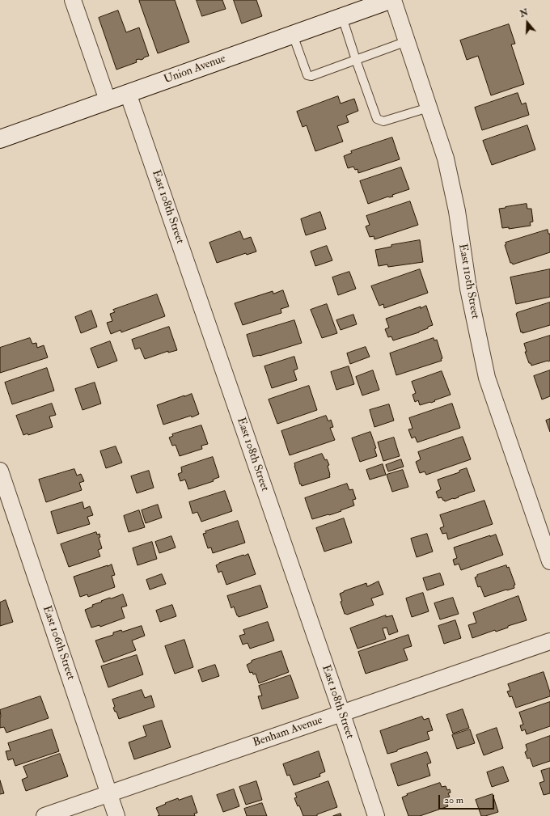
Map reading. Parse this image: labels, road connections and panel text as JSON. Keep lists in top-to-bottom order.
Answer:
{
  "streets": {
    "main road": ["Union Avenue"],
    "street": [
      "East 108th Street",
      "East 110th Street",
      "East 106th Street",
      "Benham Avenue"
    ]
  },
  "crossings": [
    ["Union Avenue", "East 108th Street"],
    ["East 108th Street", "Benham Avenue"],
    ["East 106th Street", "Benham Avenue"]
  ],
  "scale_bar": "20 m",
  "north": "top"
}
